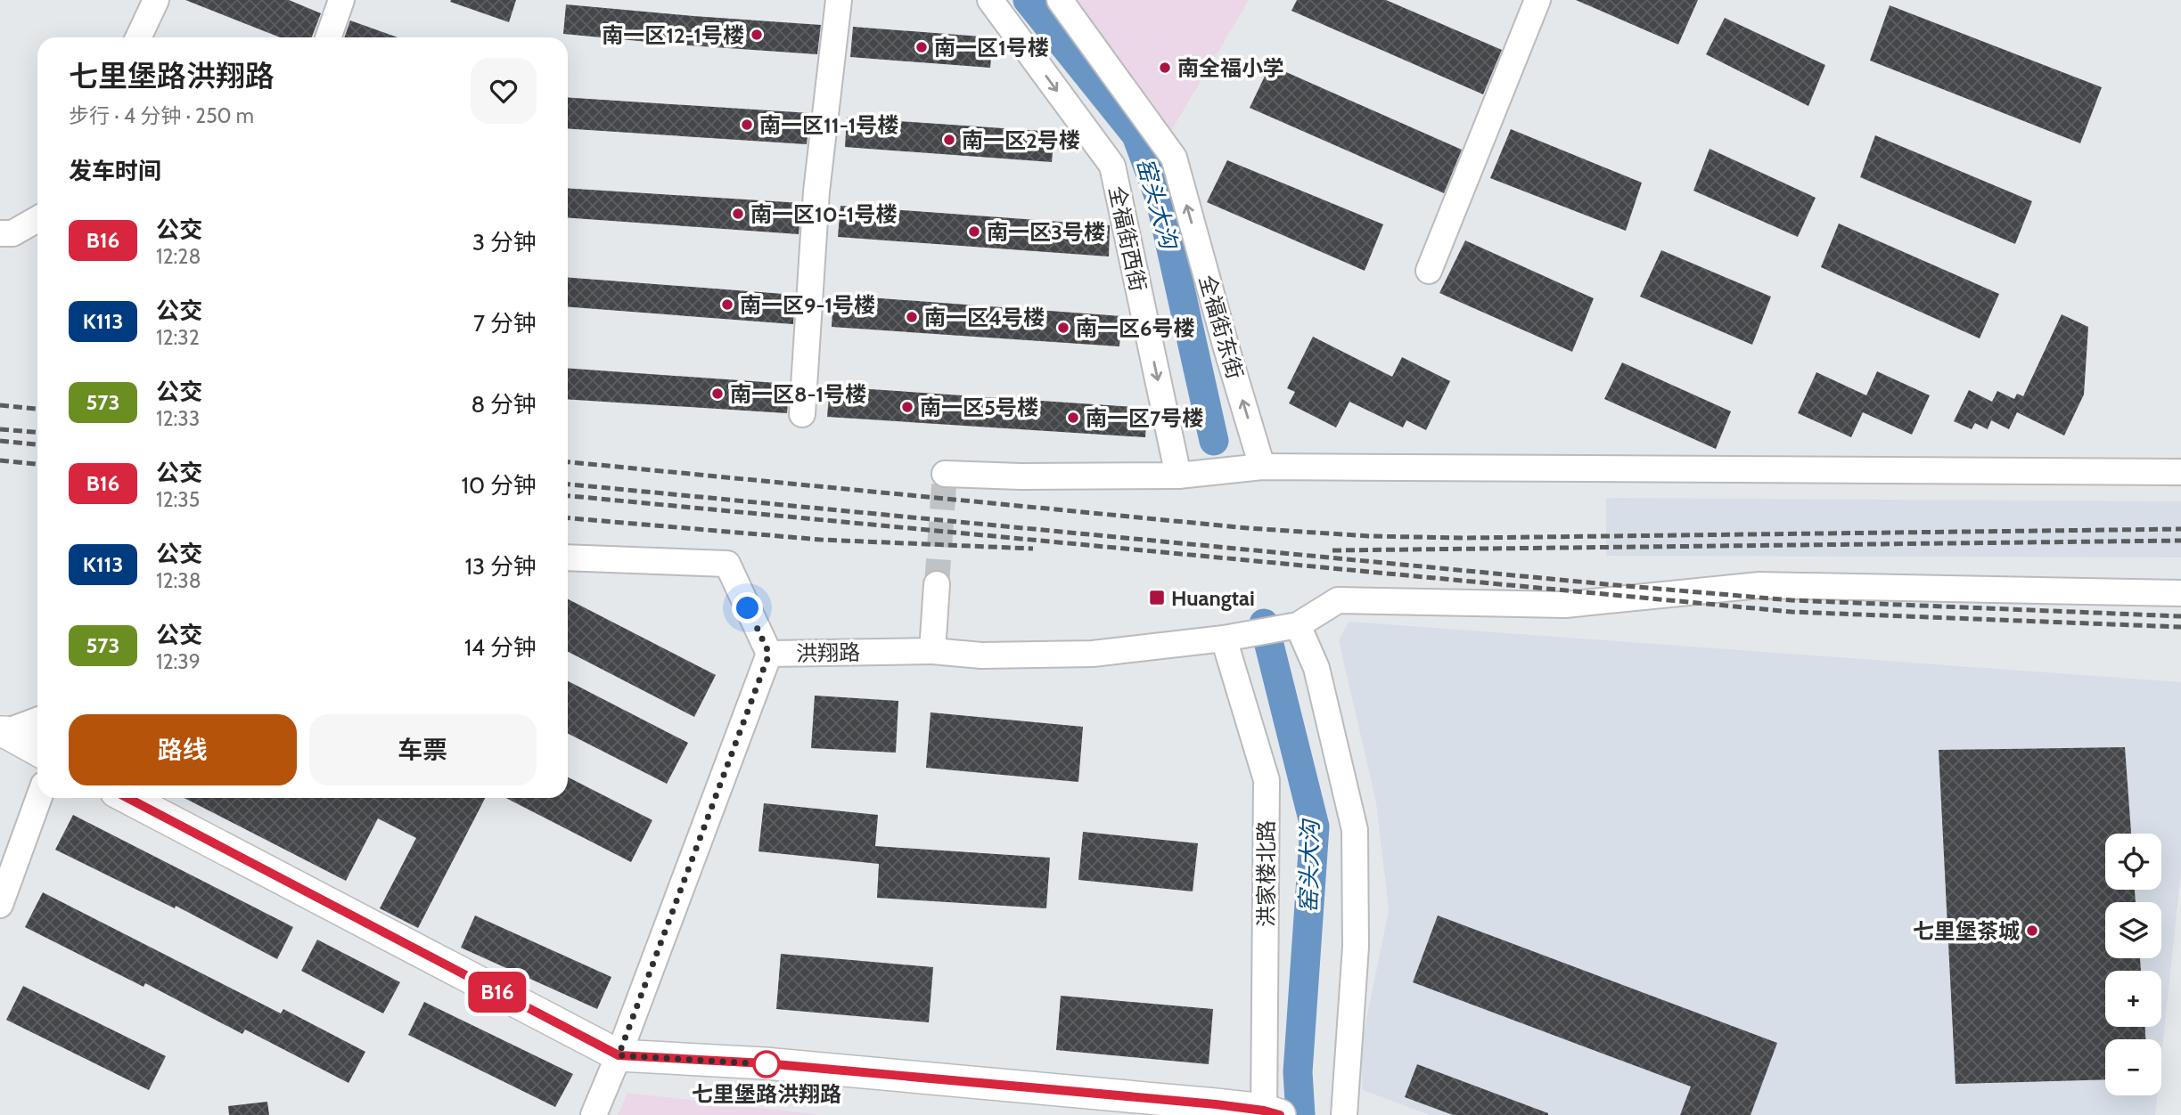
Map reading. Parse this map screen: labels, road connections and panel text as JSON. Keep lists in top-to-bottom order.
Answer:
{
  "streets": {
    "street": [
      "全福街西街",
      "全福街东街",
      "洪翔路",
      "洪家楼北路"
    ]
  },
  "crossings": [
    ["洪翔路", "洪家楼北路"]
  ],
  "one_way": ["全福街西街", "全福街东街"],
  "water": ["窑头大沟"],
  "places": {
    "other": [
      "南一区12-1号楼",
      "南一区1号楼",
      "南全福小学",
      "南一区11-1号楼",
      "南一区2号楼",
      "南一区10-1号楼",
      "南一区3号楼",
      "南一区9-1号楼",
      "南一区4号楼",
      "南一区6号楼",
      "南一区8-1号楼",
      "南一区5号楼",
      "南一区7号楼",
      "七里堡茶城",
      "七里堡路洪翔路"
    ],
    "transit": ["Huangtai"]
  },
  "lines": ["bus line B16"],
  "page": {
    "on_map": "B16",
    "heading": [
      ["七里堡路洪翔路", "步行 · 4 分钟 · 250 m"],
      "发车时间"
    ],
    "list": [
      {
        "mark": "B16",
        "name": "公交",
        "note": "12:28",
        "value": "3 分钟"
      },
      {
        "mark": "K113",
        "name": "公交",
        "note": "12:32",
        "value": "7 分钟"
      },
      {
        "mark": "573",
        "name": "公交",
        "note": "12:33",
        "value": "8 分钟"
      },
      {
        "mark": "B16",
        "name": "公交",
        "note": "12:35",
        "value": "10 分钟"
      },
      {
        "mark": "K113",
        "name": "公交",
        "note": "12:38",
        "value": "13 分钟"
      },
      {
        "mark": "573",
        "name": "公交",
        "note": "12:39",
        "value": "14 分钟"
      }
    ],
    "buttons": ["路线", "车票"],
    "map_buttons": ["+", "−"]
  }
}
